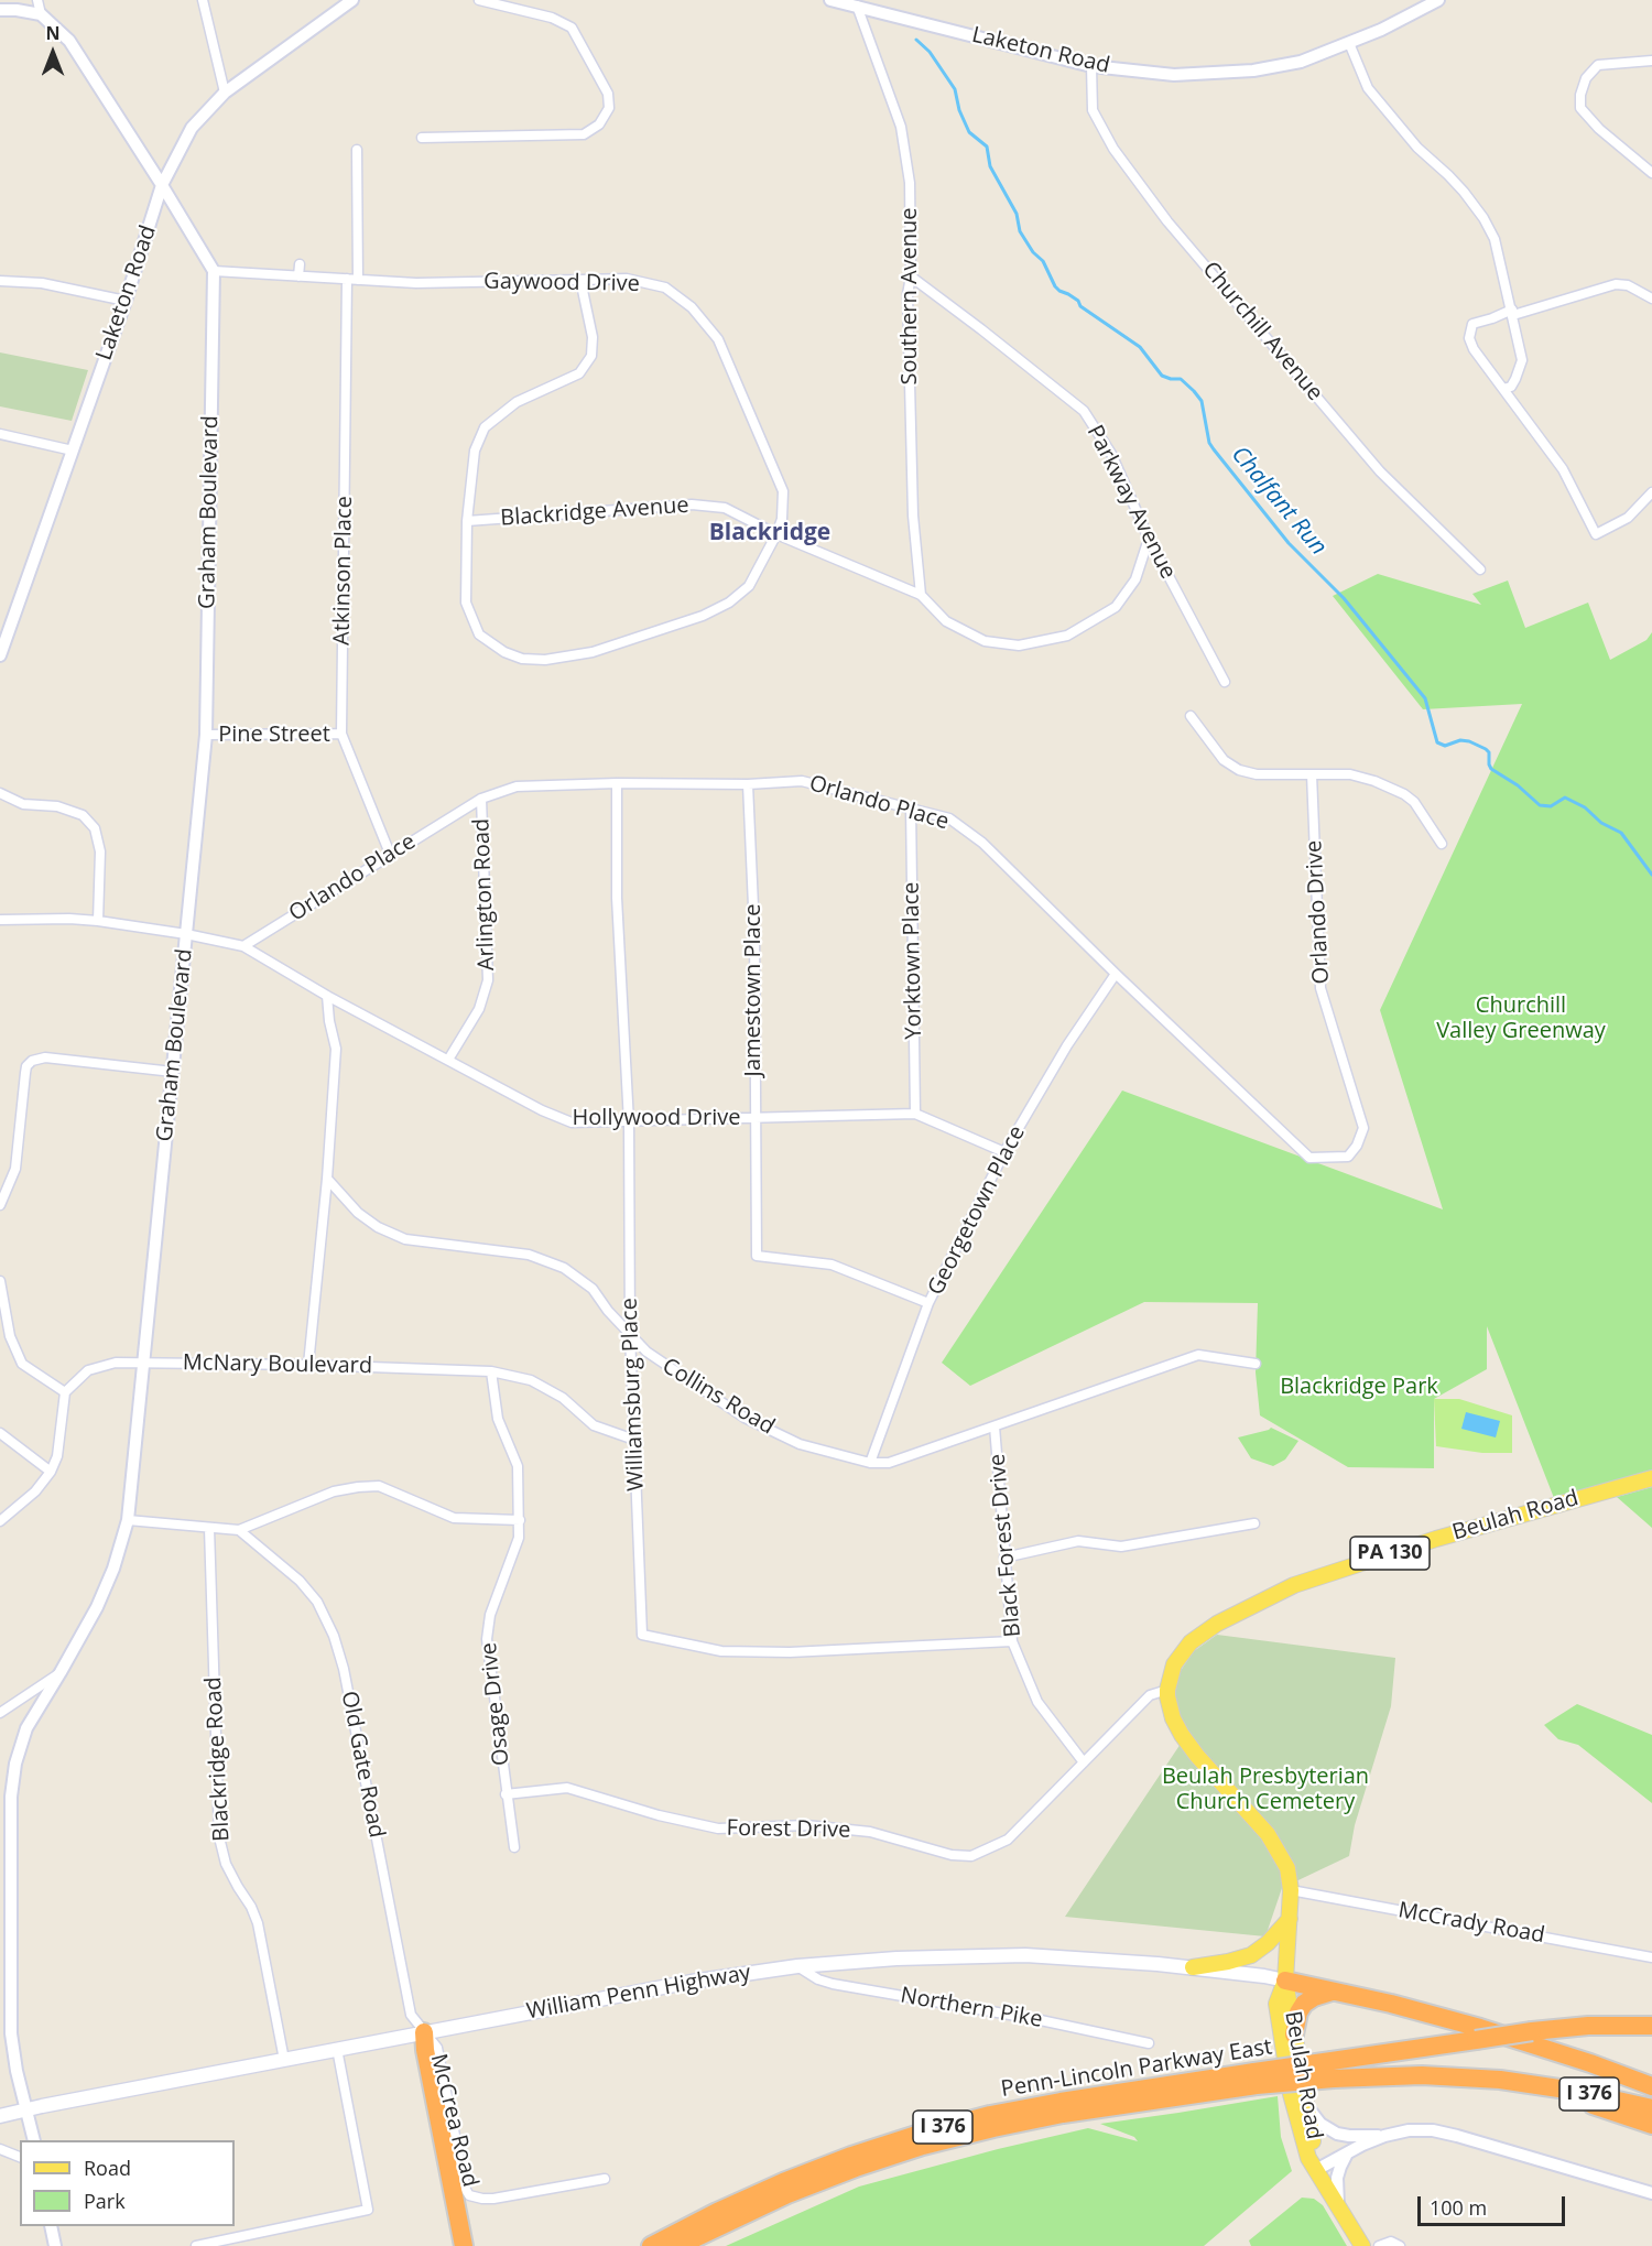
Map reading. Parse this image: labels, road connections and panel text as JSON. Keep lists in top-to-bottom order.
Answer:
{
  "streets": {
    "highway": ["Penn-Lincoln Parkway East", "I 376"],
    "main road": ["Beulah Road", "PA 130", "William Penn Highway"],
    "street": [
      "Laketon Road",
      "Gaywood Drive",
      "Southern Avenue",
      "Churchill Avenue",
      "Parkway Avenue",
      "Graham Boulevard",
      "Blackridge Avenue",
      "Atkinson Place",
      "Pine Street",
      "Orlando Place",
      "Arlington Road",
      "Orlando Drive",
      "Yorktown Place",
      "Jamestown Place",
      "Hollywood Drive",
      "Georgetown Place",
      "McNary Boulevard",
      "Williamsburg Place",
      "Collins Road",
      "Black Forest Drive",
      "Osage Drive",
      "Blackridge Road",
      "Old Gate Road",
      "Forest Drive",
      "McCrady Road",
      "Northern Pike",
      "McCrea Road"
    ]
  },
  "crossings": [
    ["Laketon Road", "Southern Avenue"],
    ["Laketon Road", "Churchill Avenue"],
    ["Gaywood Drive", "Graham Boulevard"],
    ["Gaywood Drive", "Blackridge Avenue"],
    ["Gaywood Drive", "Atkinson Place"],
    ["Southern Avenue", "Parkway Avenue"],
    ["Southern Avenue", "Blackridge Avenue"],
    ["Parkway Avenue", "Blackridge Avenue"],
    ["Graham Boulevard", "Pine Street"],
    ["Graham Boulevard", "Hollywood Drive"],
    ["Graham Boulevard", "McNary Boulevard"],
    ["Graham Boulevard", "William Penn Highway"],
    ["Atkinson Place", "Pine Street"],
    ["Atkinson Place", "Orlando Place"],
    ["Orlando Place", "Arlington Road"],
    ["Orlando Place", "Orlando Drive"],
    ["Orlando Place", "Yorktown Place"],
    ["Orlando Place", "Jamestown Place"],
    ["Orlando Place", "Hollywood Drive"],
    ["Orlando Place", "Georgetown Place"],
    ["Orlando Place", "Williamsburg Place"],
    ["Arlington Road", "Hollywood Drive"],
    ["Yorktown Place", "Hollywood Drive"],
    ["Jamestown Place", "Hollywood Drive"],
    ["Jamestown Place", "Georgetown Place"],
    ["Hollywood Drive", "Georgetown Place"],
    ["Hollywood Drive", "Williamsburg Place"],
    ["Georgetown Place", "Collins Road"],
    ["McNary Boulevard", "Williamsburg Place"],
    ["McNary Boulevard", "Osage Drive"],
    ["Williamsburg Place", "Collins Road"],
    ["Williamsburg Place", "Black Forest Drive"],
    ["Collins Road", "Black Forest Drive"],
    ["Beulah Road", "Forest Drive"],
    ["Beulah Road", "McCrady Road"],
    ["Beulah Road", "William Penn Highway"],
    ["Black Forest Drive", "Forest Drive"],
    ["Osage Drive", "Forest Drive"],
    ["Blackridge Road", "William Penn Highway"],
    ["Old Gate Road", "William Penn Highway"],
    ["Old Gate Road", "McCrea Road"],
    ["William Penn Highway", "Northern Pike"],
    ["William Penn Highway", "McCrea Road"]
  ],
  "districts": ["Blackridge"],
  "water": ["Chalfant Run"],
  "parks": ["Churchill Valley Greenway", "Blackridge Park", "Beulah Presbyterian Church Cemetery"],
  "legend": ["Road", "Park"],
  "scale_bar": "100 m",
  "north": "top"
}
